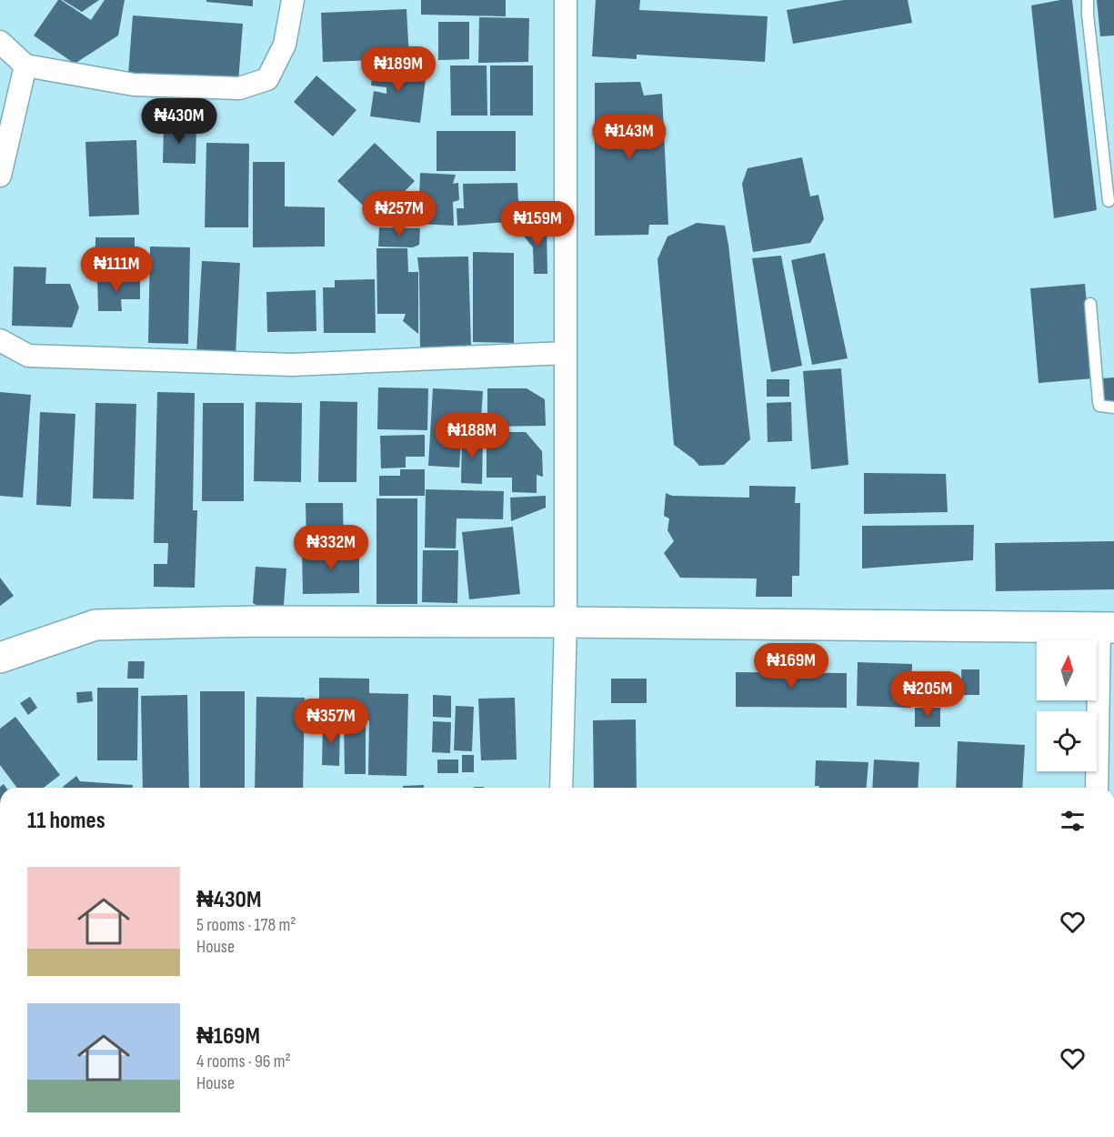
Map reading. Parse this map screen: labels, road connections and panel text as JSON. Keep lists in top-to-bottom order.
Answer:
{
  "north": "top",
  "page": {
    "price": [
      "₦189M",
      "₦430M",
      "₦143M",
      "₦257M",
      "₦159M",
      "₦111M",
      "₦188M",
      "₦332M",
      "₦169M",
      "₦205M",
      "₦357M"
    ],
    "heading": "11 homes",
    "list": [
      {
        "name": "₦430M",
        "note": "5 rooms · 178 m² · House"
      },
      {
        "name": "₦169M",
        "note": "4 rooms · 96 m² · House"
      }
    ]
  }
}
